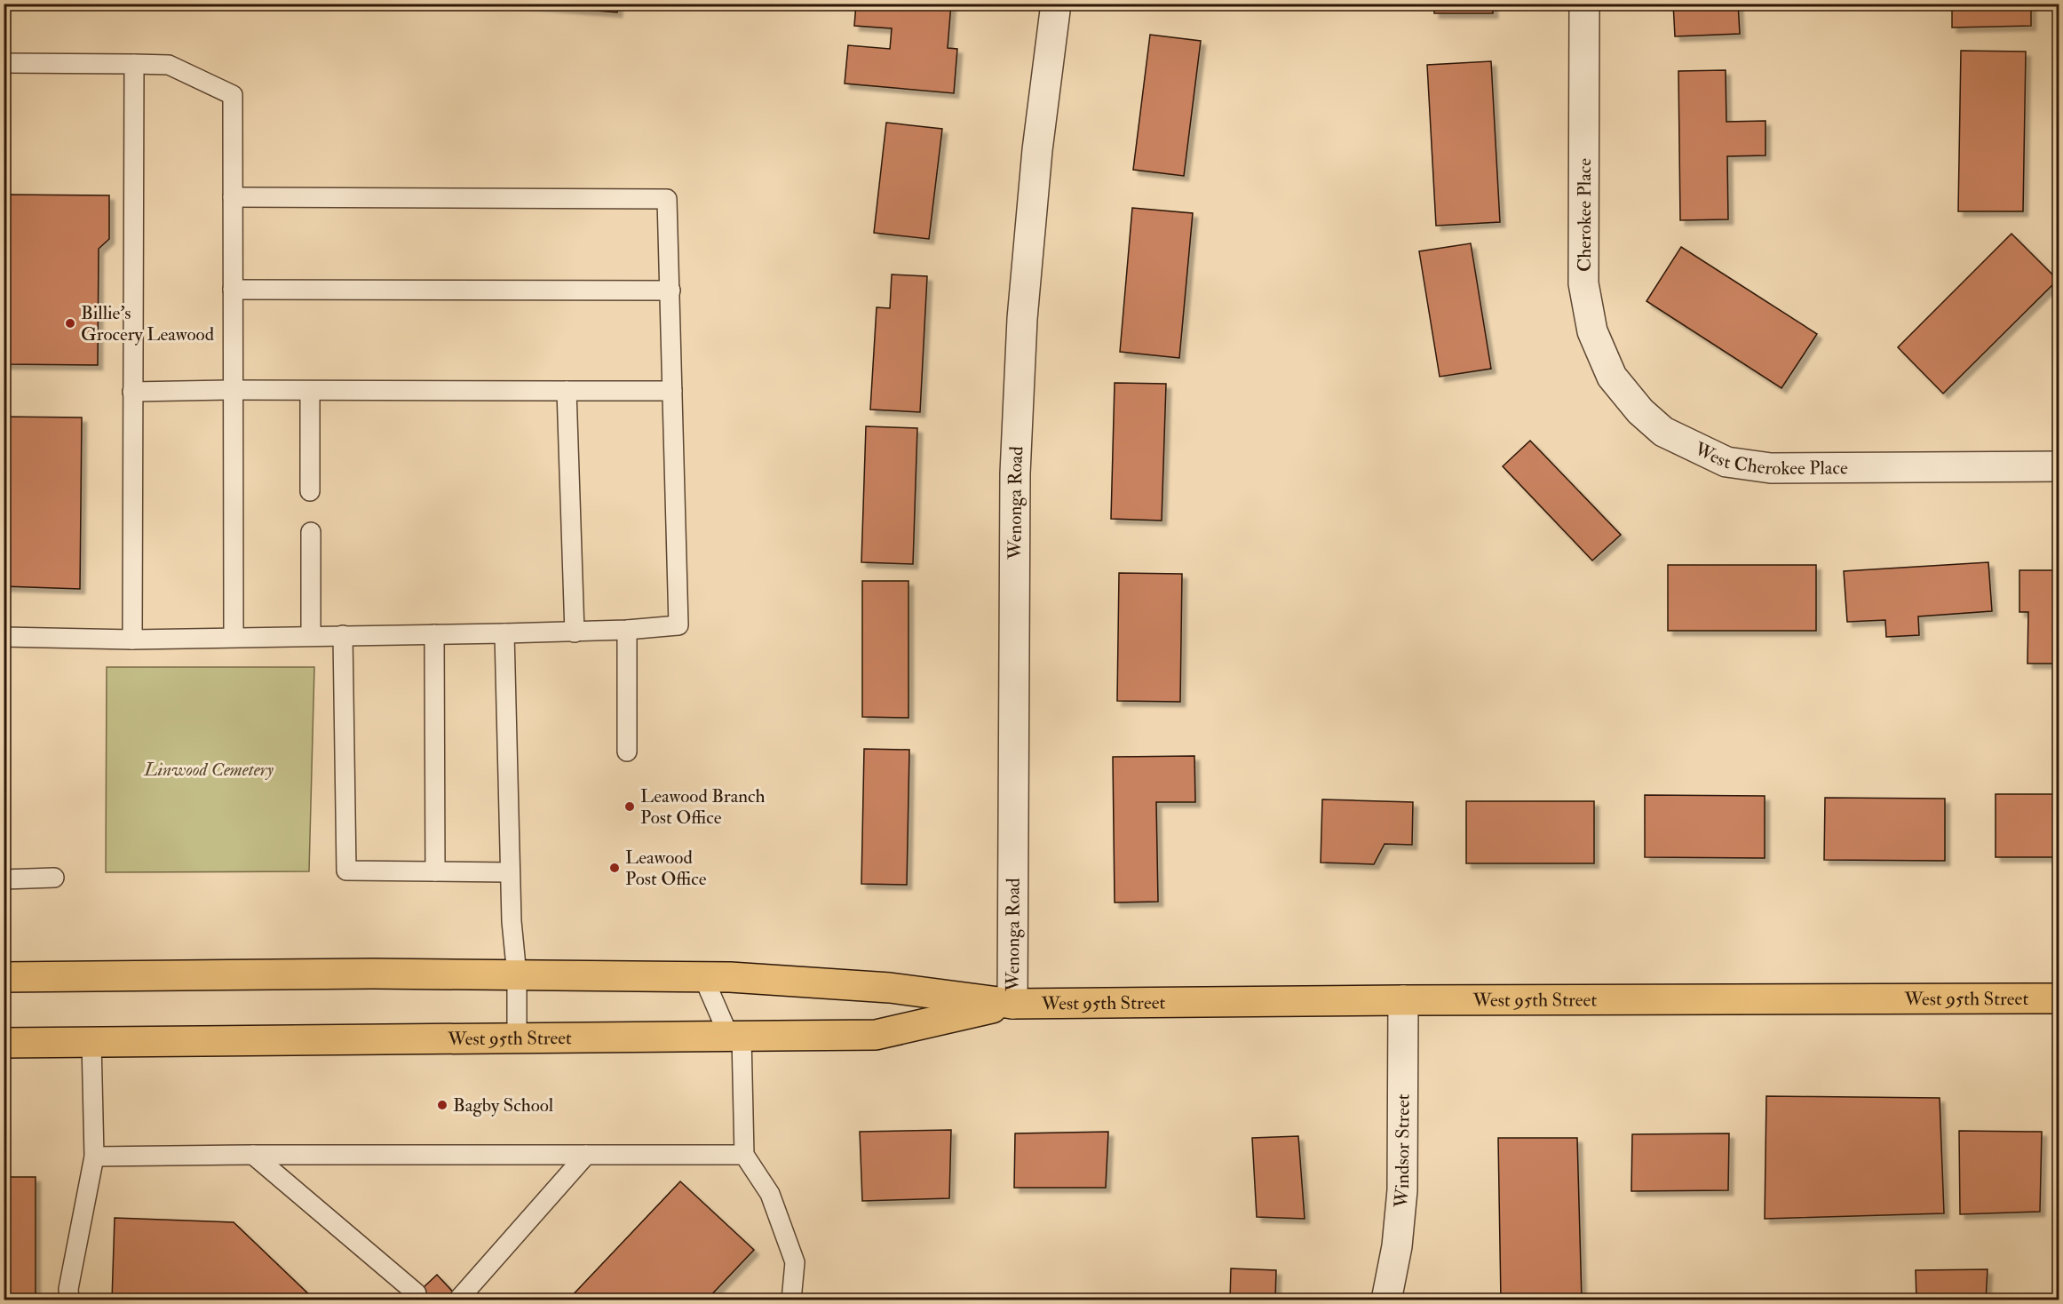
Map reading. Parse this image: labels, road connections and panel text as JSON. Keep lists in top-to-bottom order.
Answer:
{
  "streets": {
    "main road": ["West 95th Street"],
    "street": [
      "Cherokee Place",
      "West Cherokee Place",
      "Wenonga Road",
      "Windsor Street"
    ]
  },
  "crossings": [
    ["Cherokee Place", "West Cherokee Place"],
    ["Wenonga Road", "West 95th Street"],
    ["West 95th Street", "Windsor Street"]
  ],
  "parks": ["Linwood Cemetery"],
  "places": [
    "Billie's Grocery Leawood",
    "Leawood Branch Post Office",
    "Leawood Post Office",
    "Bagby School"
  ]
}
